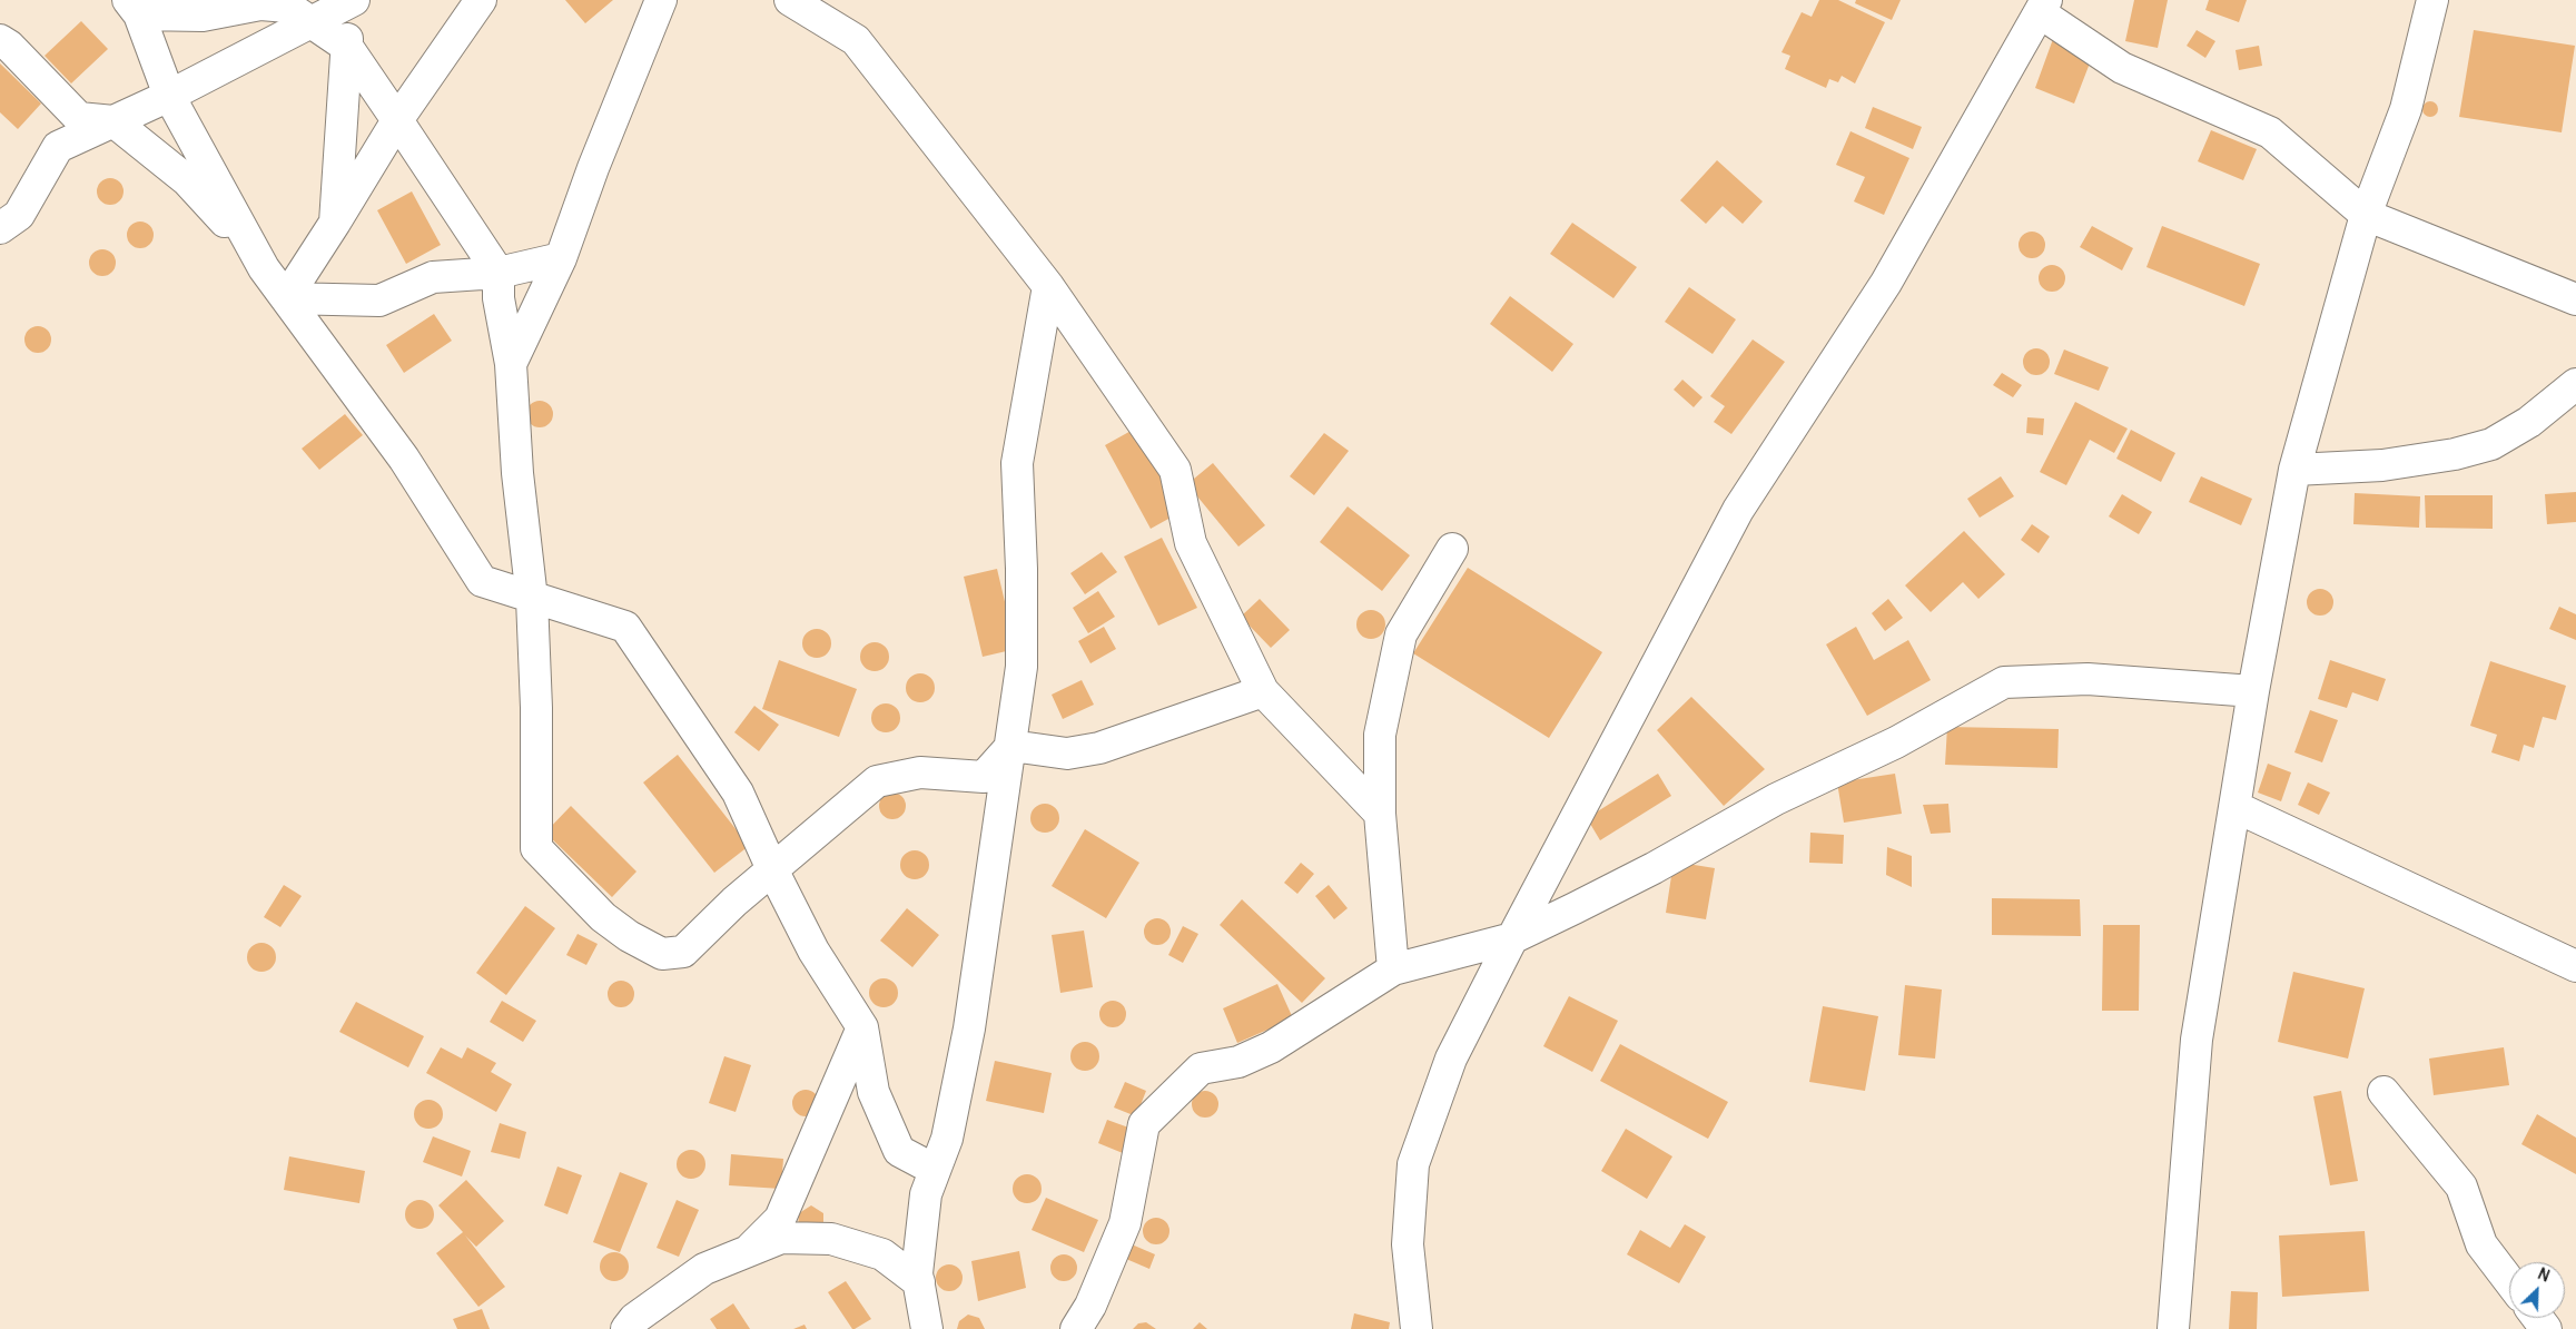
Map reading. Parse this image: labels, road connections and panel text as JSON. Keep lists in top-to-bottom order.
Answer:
{
  "north": "top right"
}
